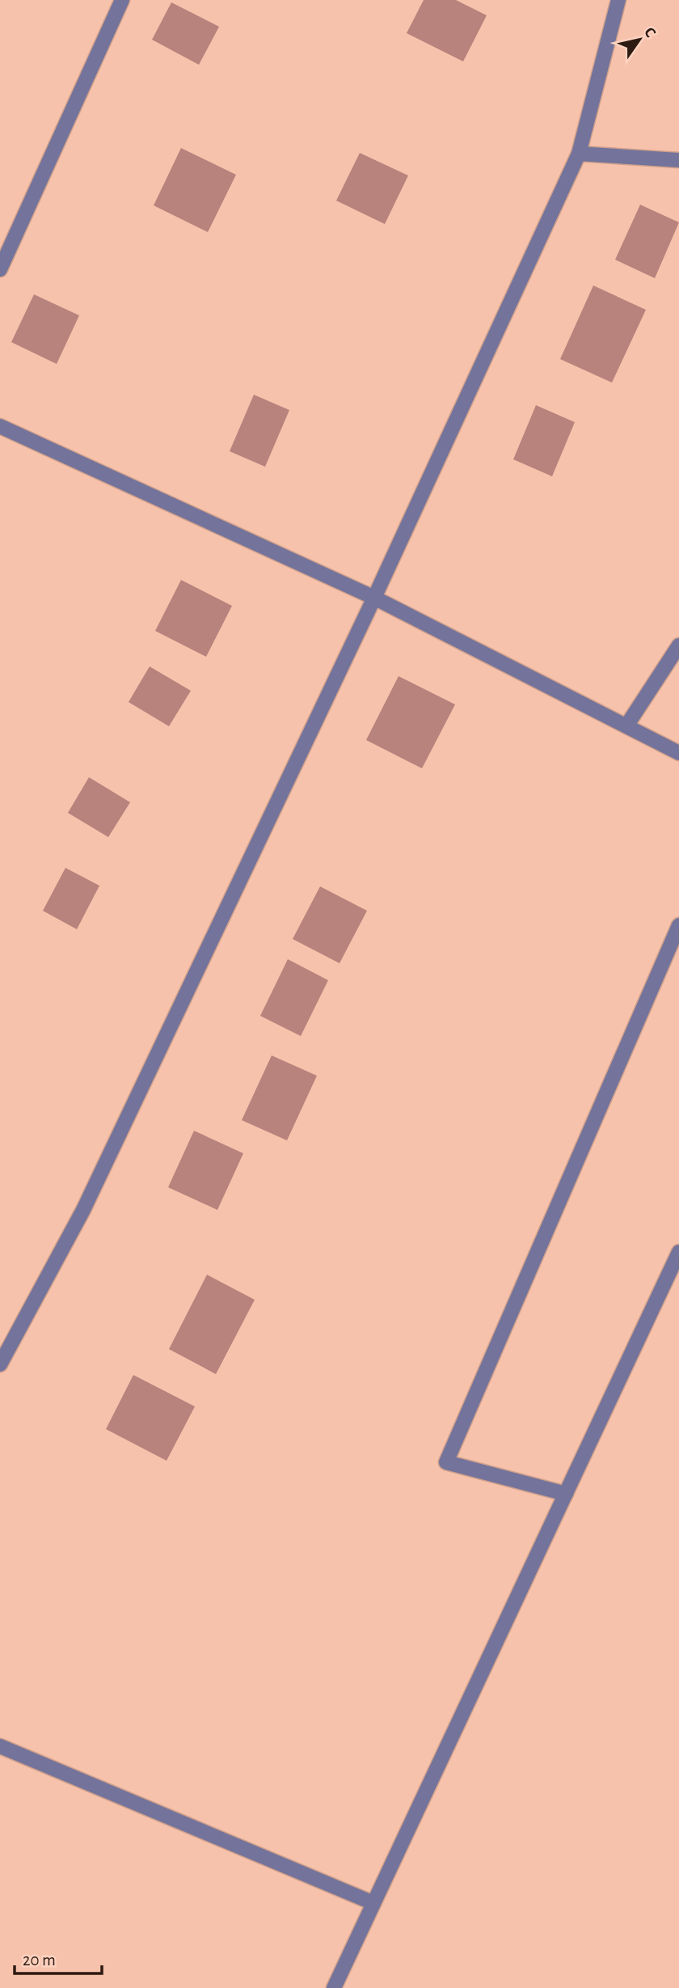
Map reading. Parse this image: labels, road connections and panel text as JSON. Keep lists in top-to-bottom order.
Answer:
{
  "scale_bar": "20 m",
  "north": "top right"
}
